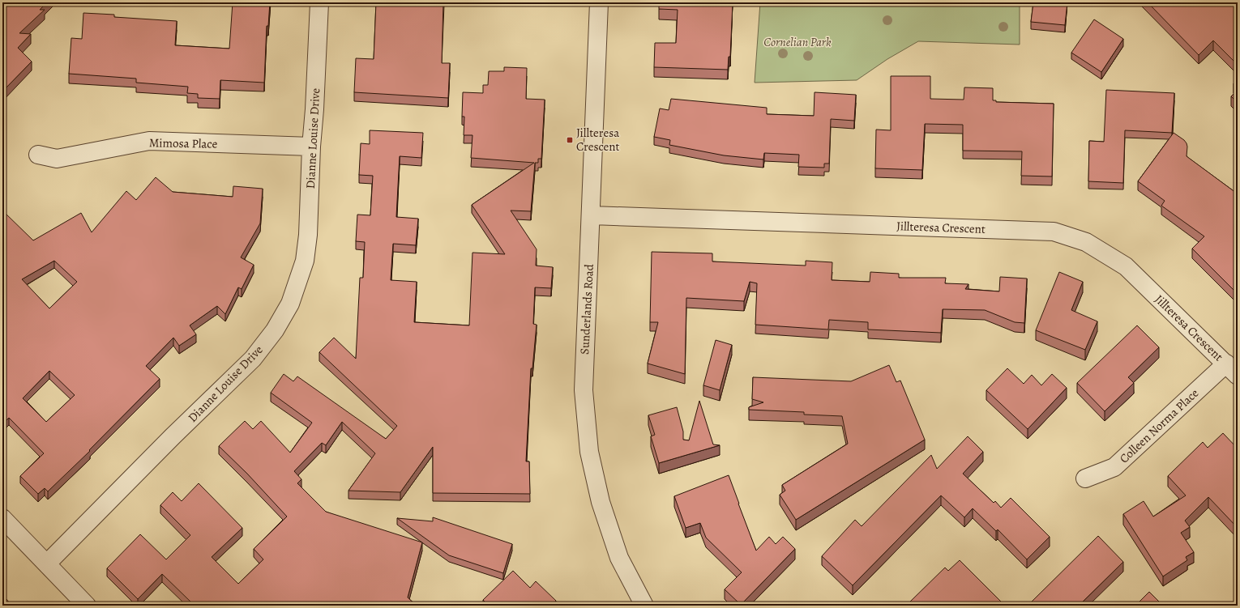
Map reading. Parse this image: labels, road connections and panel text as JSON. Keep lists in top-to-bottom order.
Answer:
{
  "streets": {
    "street": [
      "Dianne Louise Drive",
      "Mimosa Place",
      "Jillteresa Crescent",
      "Sunderlands Road",
      "Colleen Norma Place"
    ]
  },
  "crossings": [
    ["Dianne Louise Drive", "Mimosa Place"],
    ["Jillteresa Crescent", "Sunderlands Road"],
    ["Jillteresa Crescent", "Colleen Norma Place"]
  ],
  "parks": ["Cornelian Park"],
  "places": {
    "transit": ["Jillteresa Crescent"]
  }
}
